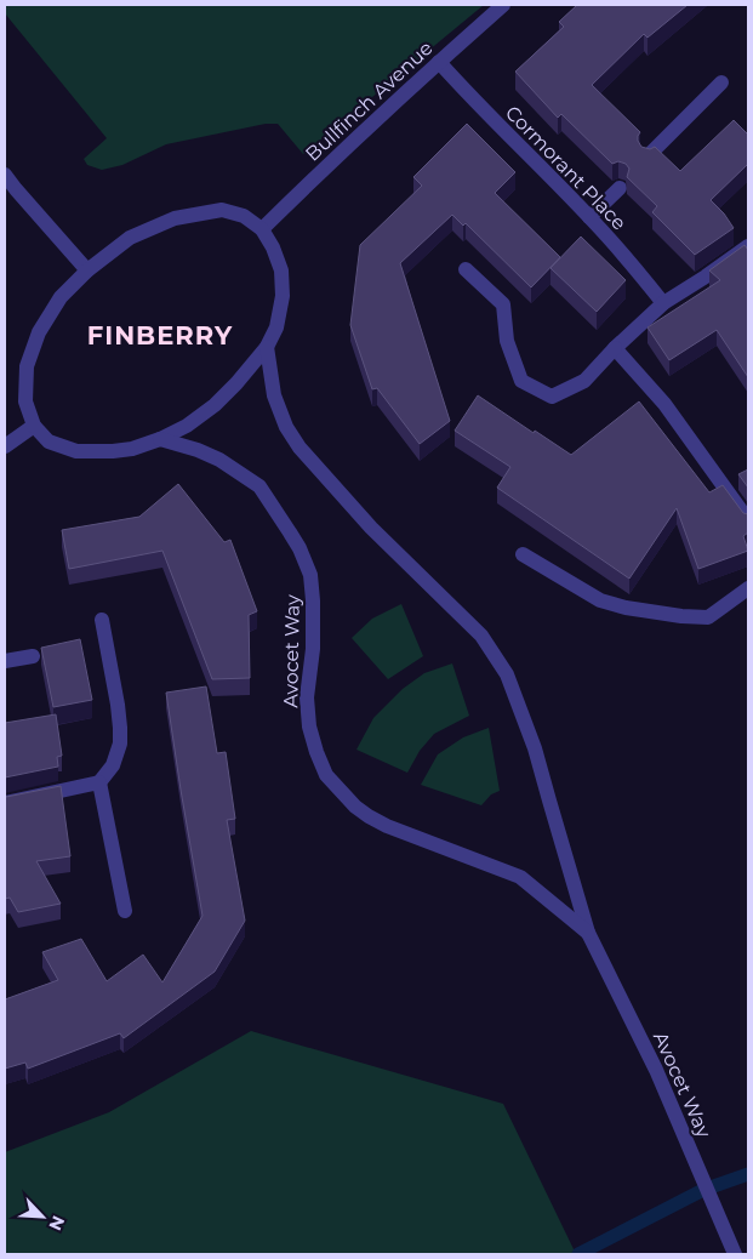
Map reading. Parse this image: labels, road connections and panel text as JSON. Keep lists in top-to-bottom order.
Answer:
{
  "streets": {
    "street": ["Bullfinch Avenue", "Cormorant Place", "Avocet Way"]
  },
  "crossings": [
    ["Bullfinch Avenue", "Cormorant Place"]
  ],
  "districts": ["FINBERRY"],
  "north": "bottom right"
}
